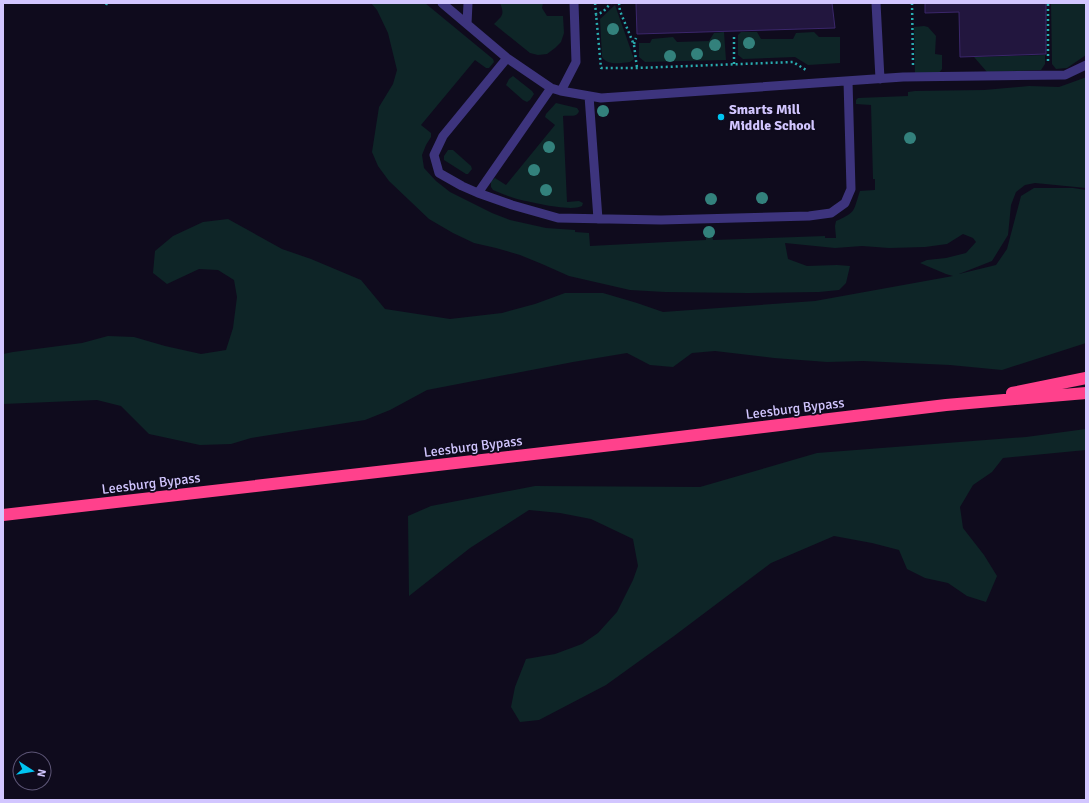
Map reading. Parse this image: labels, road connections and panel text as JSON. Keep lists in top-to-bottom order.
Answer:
{
  "streets": {
    "highway": ["Leesburg Bypass"]
  },
  "places": ["Smarts Mill Middle School"],
  "north": "right"
}
